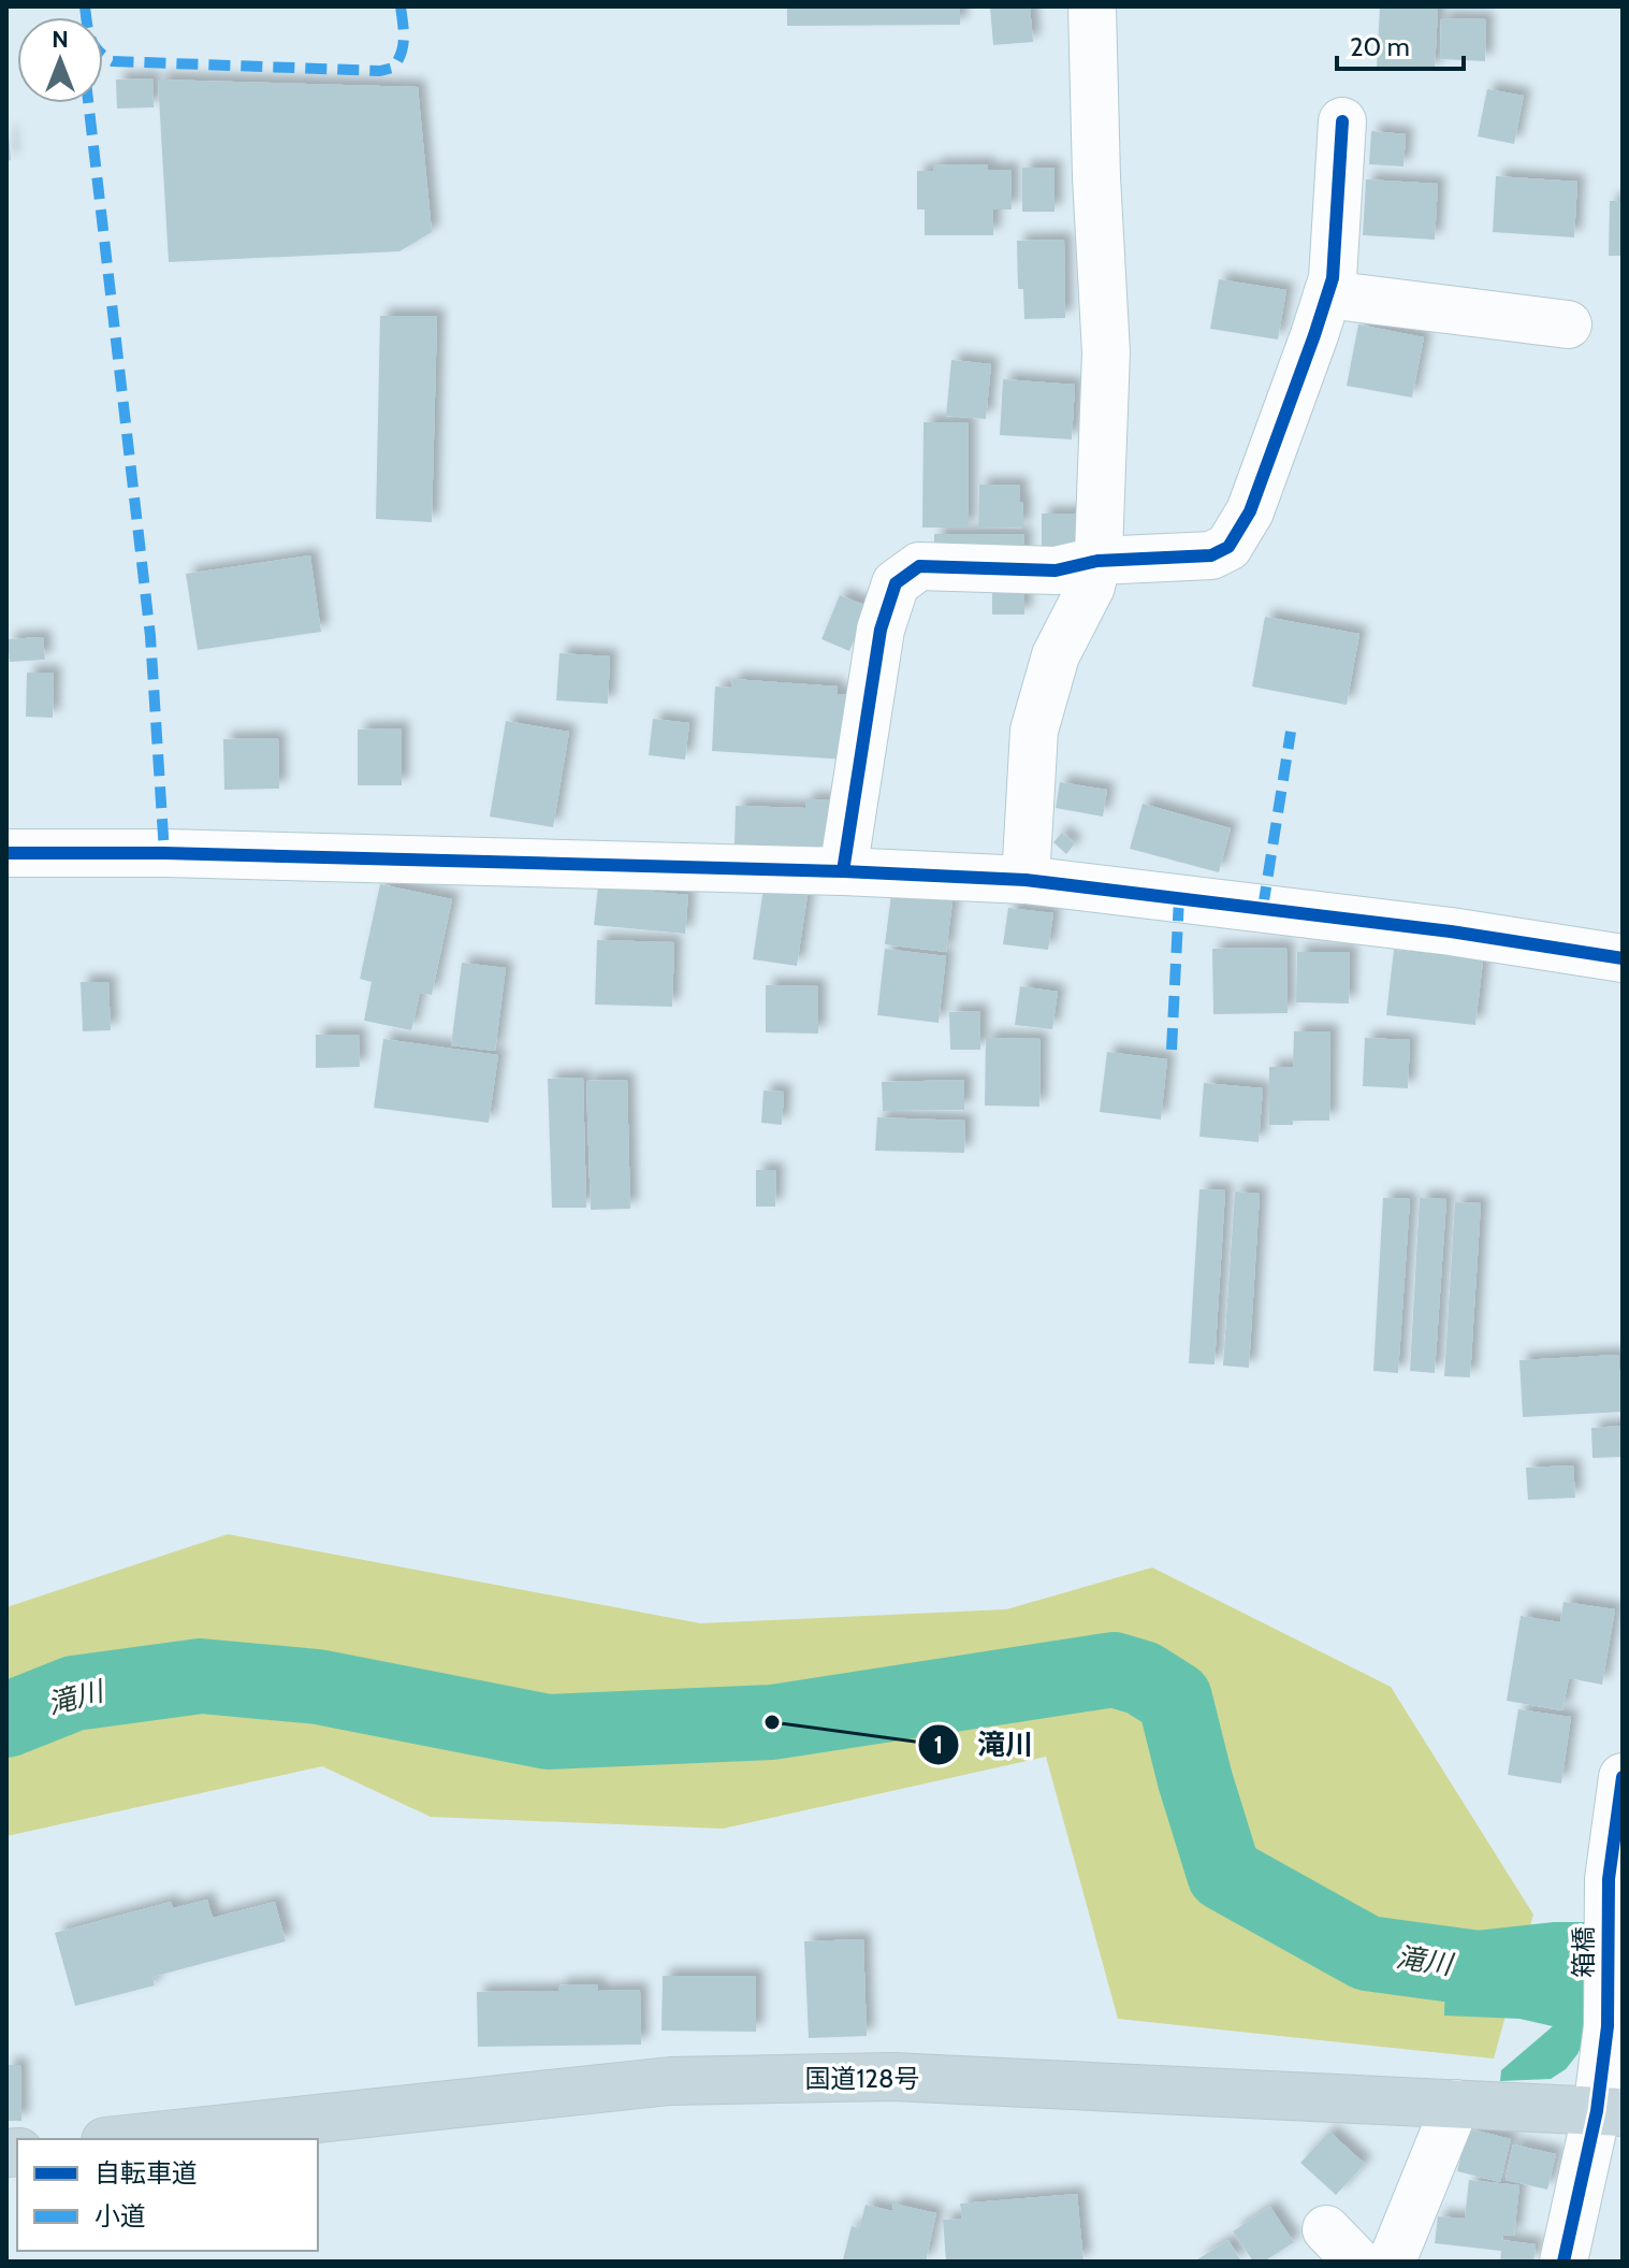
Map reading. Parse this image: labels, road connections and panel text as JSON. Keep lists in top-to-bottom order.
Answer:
{
  "streets": {
    "highway": ["国道128号"],
    "street": ["箱橋"]
  },
  "crossings": [
    ["箱橋", "国道128号"]
  ],
  "water": ["滝川"],
  "places": ["滝川"],
  "legend": ["自転車道", "小道"],
  "scale_bar": "20 m",
  "north": "top"
}
